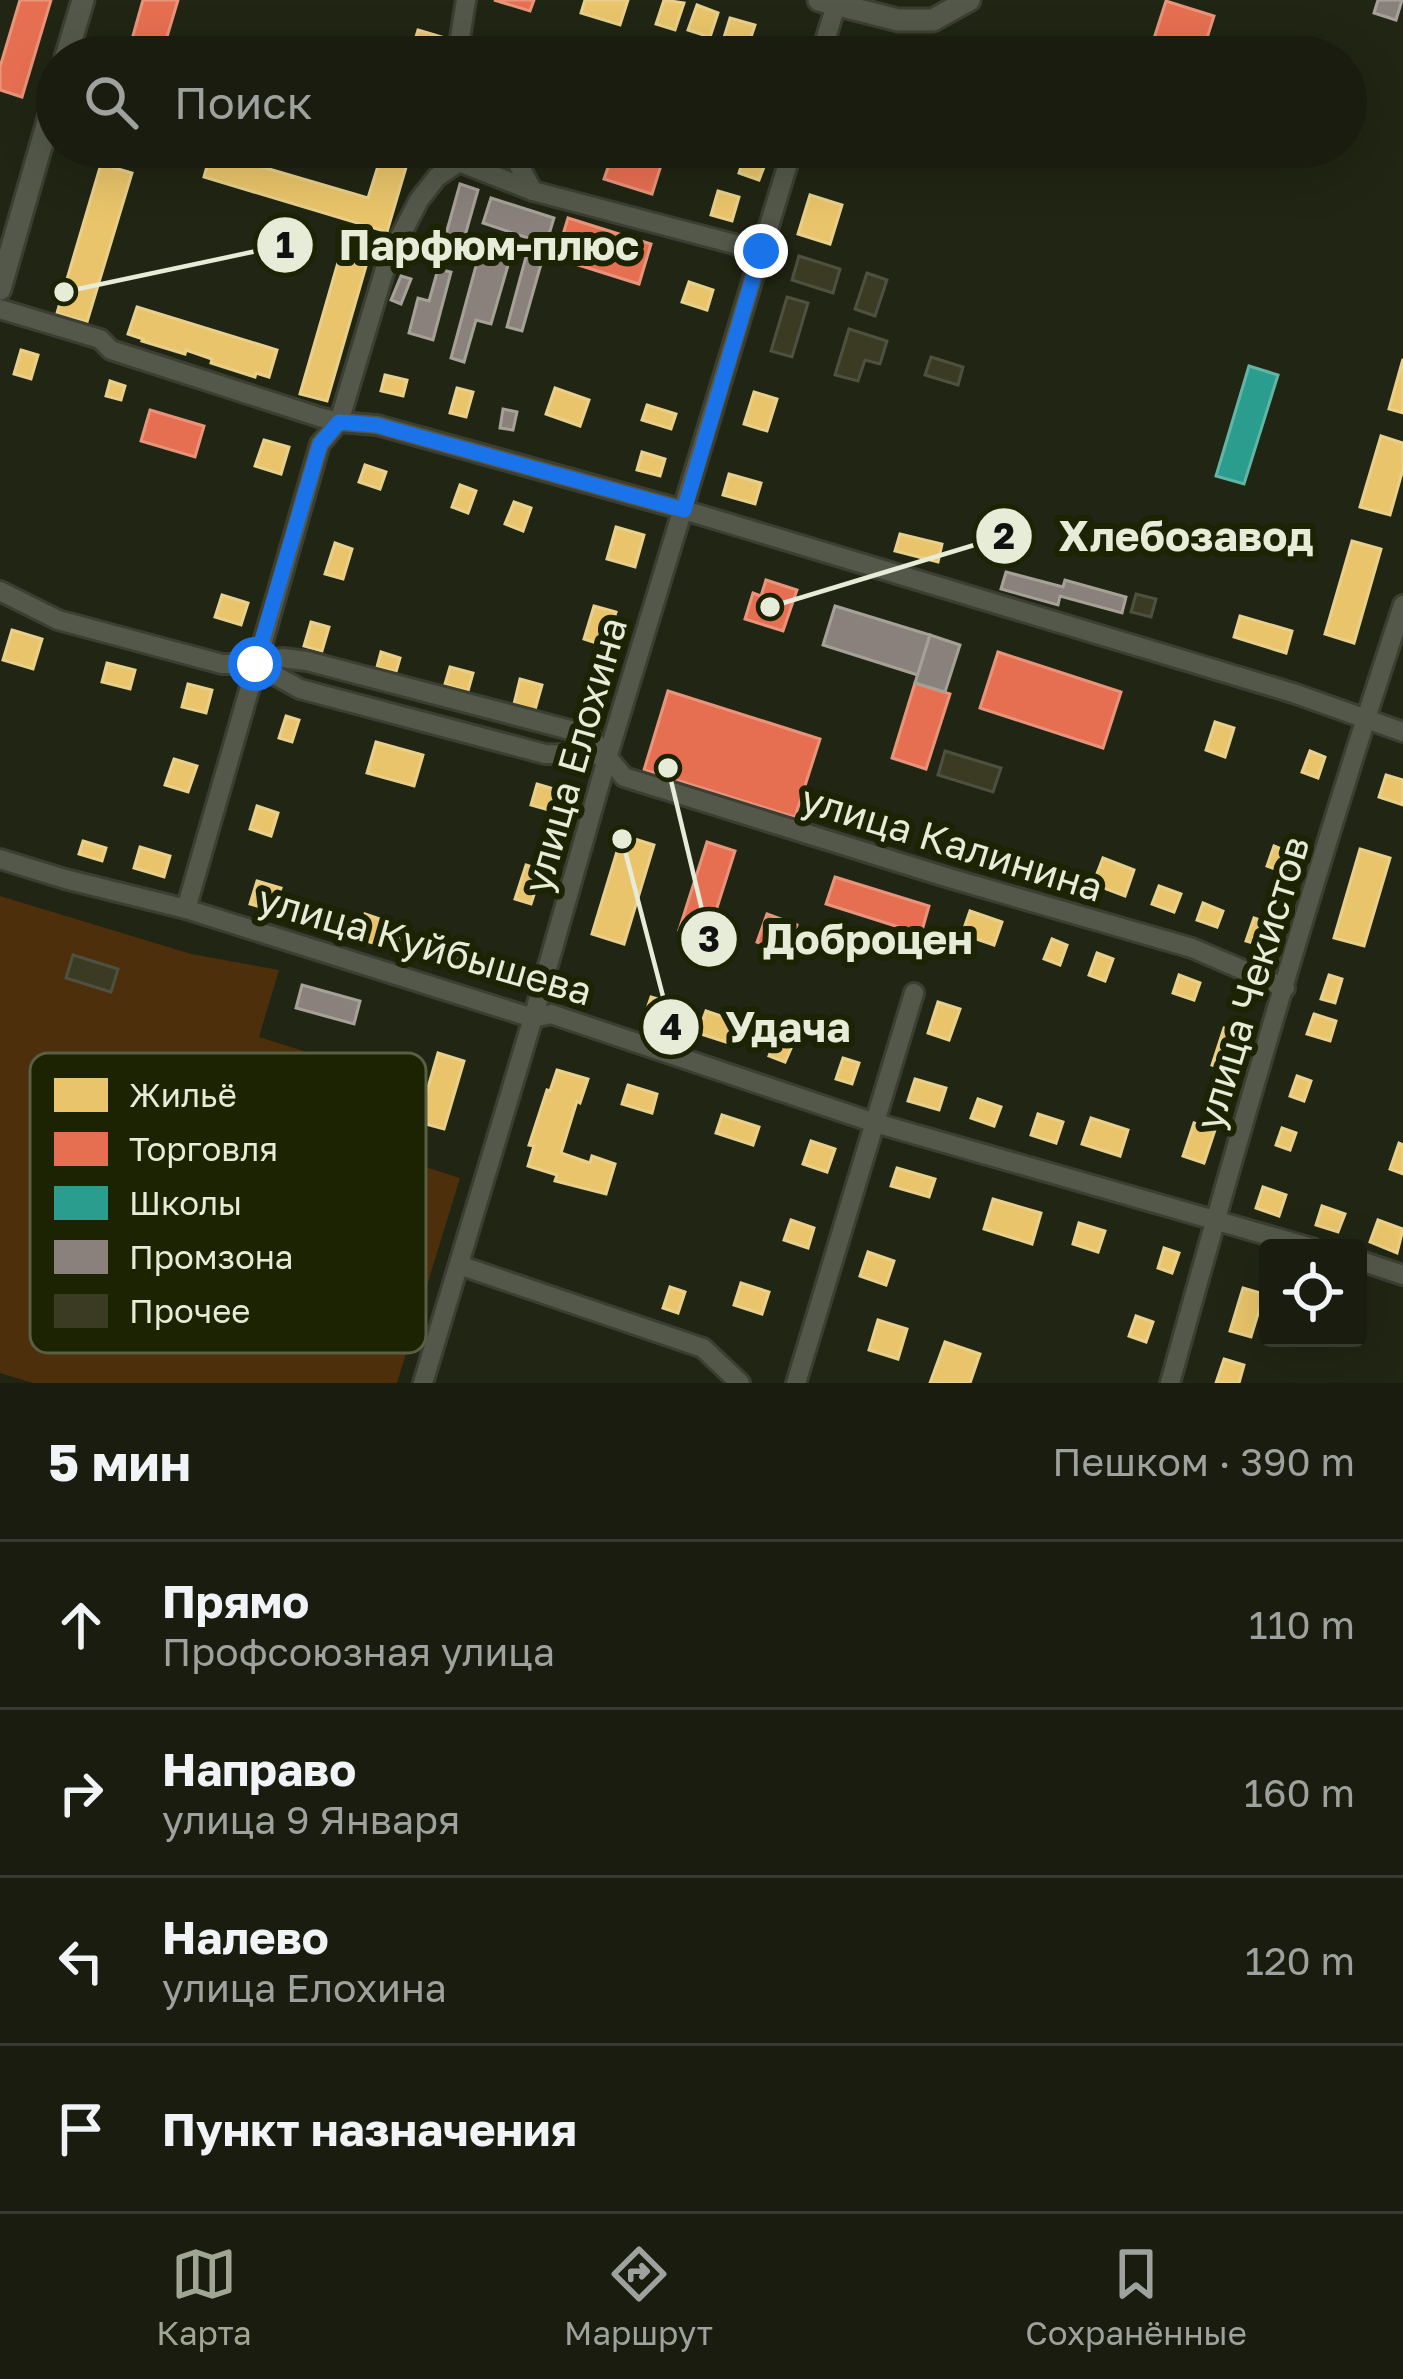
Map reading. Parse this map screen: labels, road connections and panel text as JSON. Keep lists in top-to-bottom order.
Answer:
{
  "streets": {
    "street": [
      "улица Елохина",
      "улица Калинина",
      "улица Куйбышева",
      "улица Чекистов"
    ]
  },
  "crossings": [
    ["улица Елохина", "улица Калинина"],
    ["улица Елохина", "улица Куйбышева"],
    ["улица Калинина", "улица Чекистов"],
    ["улица Куйбышева", "улица Чекистов"]
  ],
  "places": [
    "Парфюм-плюс",
    "Хлебозавод",
    "Доброцен",
    "Удача"
  ],
  "legend": [
    "Жильё",
    "Торговля",
    "Школы",
    "Промзона",
    "Прочее"
  ],
  "page": {
    "search": "Поиск",
    "heading": ["5 мин", "Пешком · 390 m"],
    "list": [
      ["Прямо", "Профсоюзная улица", "110 m"],
      ["Направо", "улица 9 Января", "160 m"],
      ["Налево", "улица Елохина", "120 m"],
      "Пункт назначения"
    ],
    "nav": ["Карта", "Маршрут", "Сохранённые"]
  }
}
